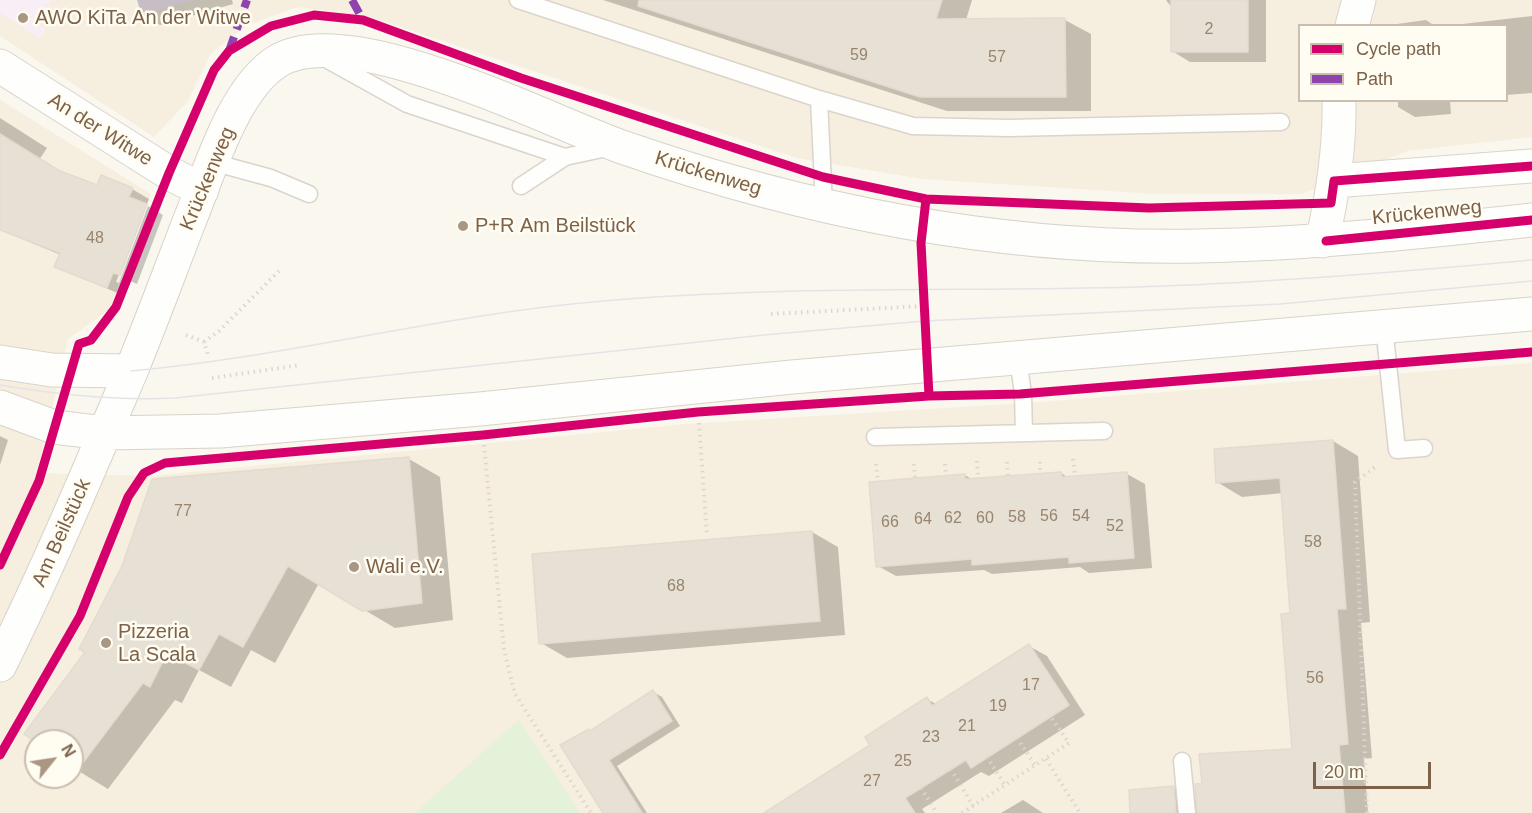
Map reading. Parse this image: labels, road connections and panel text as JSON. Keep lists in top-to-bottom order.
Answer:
{
  "streets": {
    "main road": ["An der Witwe", "Krückenweg", "Am Beilstück"]
  },
  "crossings": [
    ["An der Witwe", "Krückenweg"],
    ["Krückenweg", "Am Beilstück"]
  ],
  "places": [
    "AWO KiTa An der Witwe",
    "P+R Am Beilstück",
    "Wali e.V.",
    "Pizzeria La Scala"
  ],
  "house_numbers": [
    "2",
    "59",
    "57",
    "48",
    "77",
    "56",
    "54",
    "58",
    "62",
    "60",
    "64",
    "66",
    "52",
    "58",
    "68",
    "56",
    "17",
    "19",
    "21",
    "23",
    "25",
    "27"
  ],
  "legend": ["Cycle path", "Path"],
  "scale_bar": "20 m",
  "north": "top right"
}
